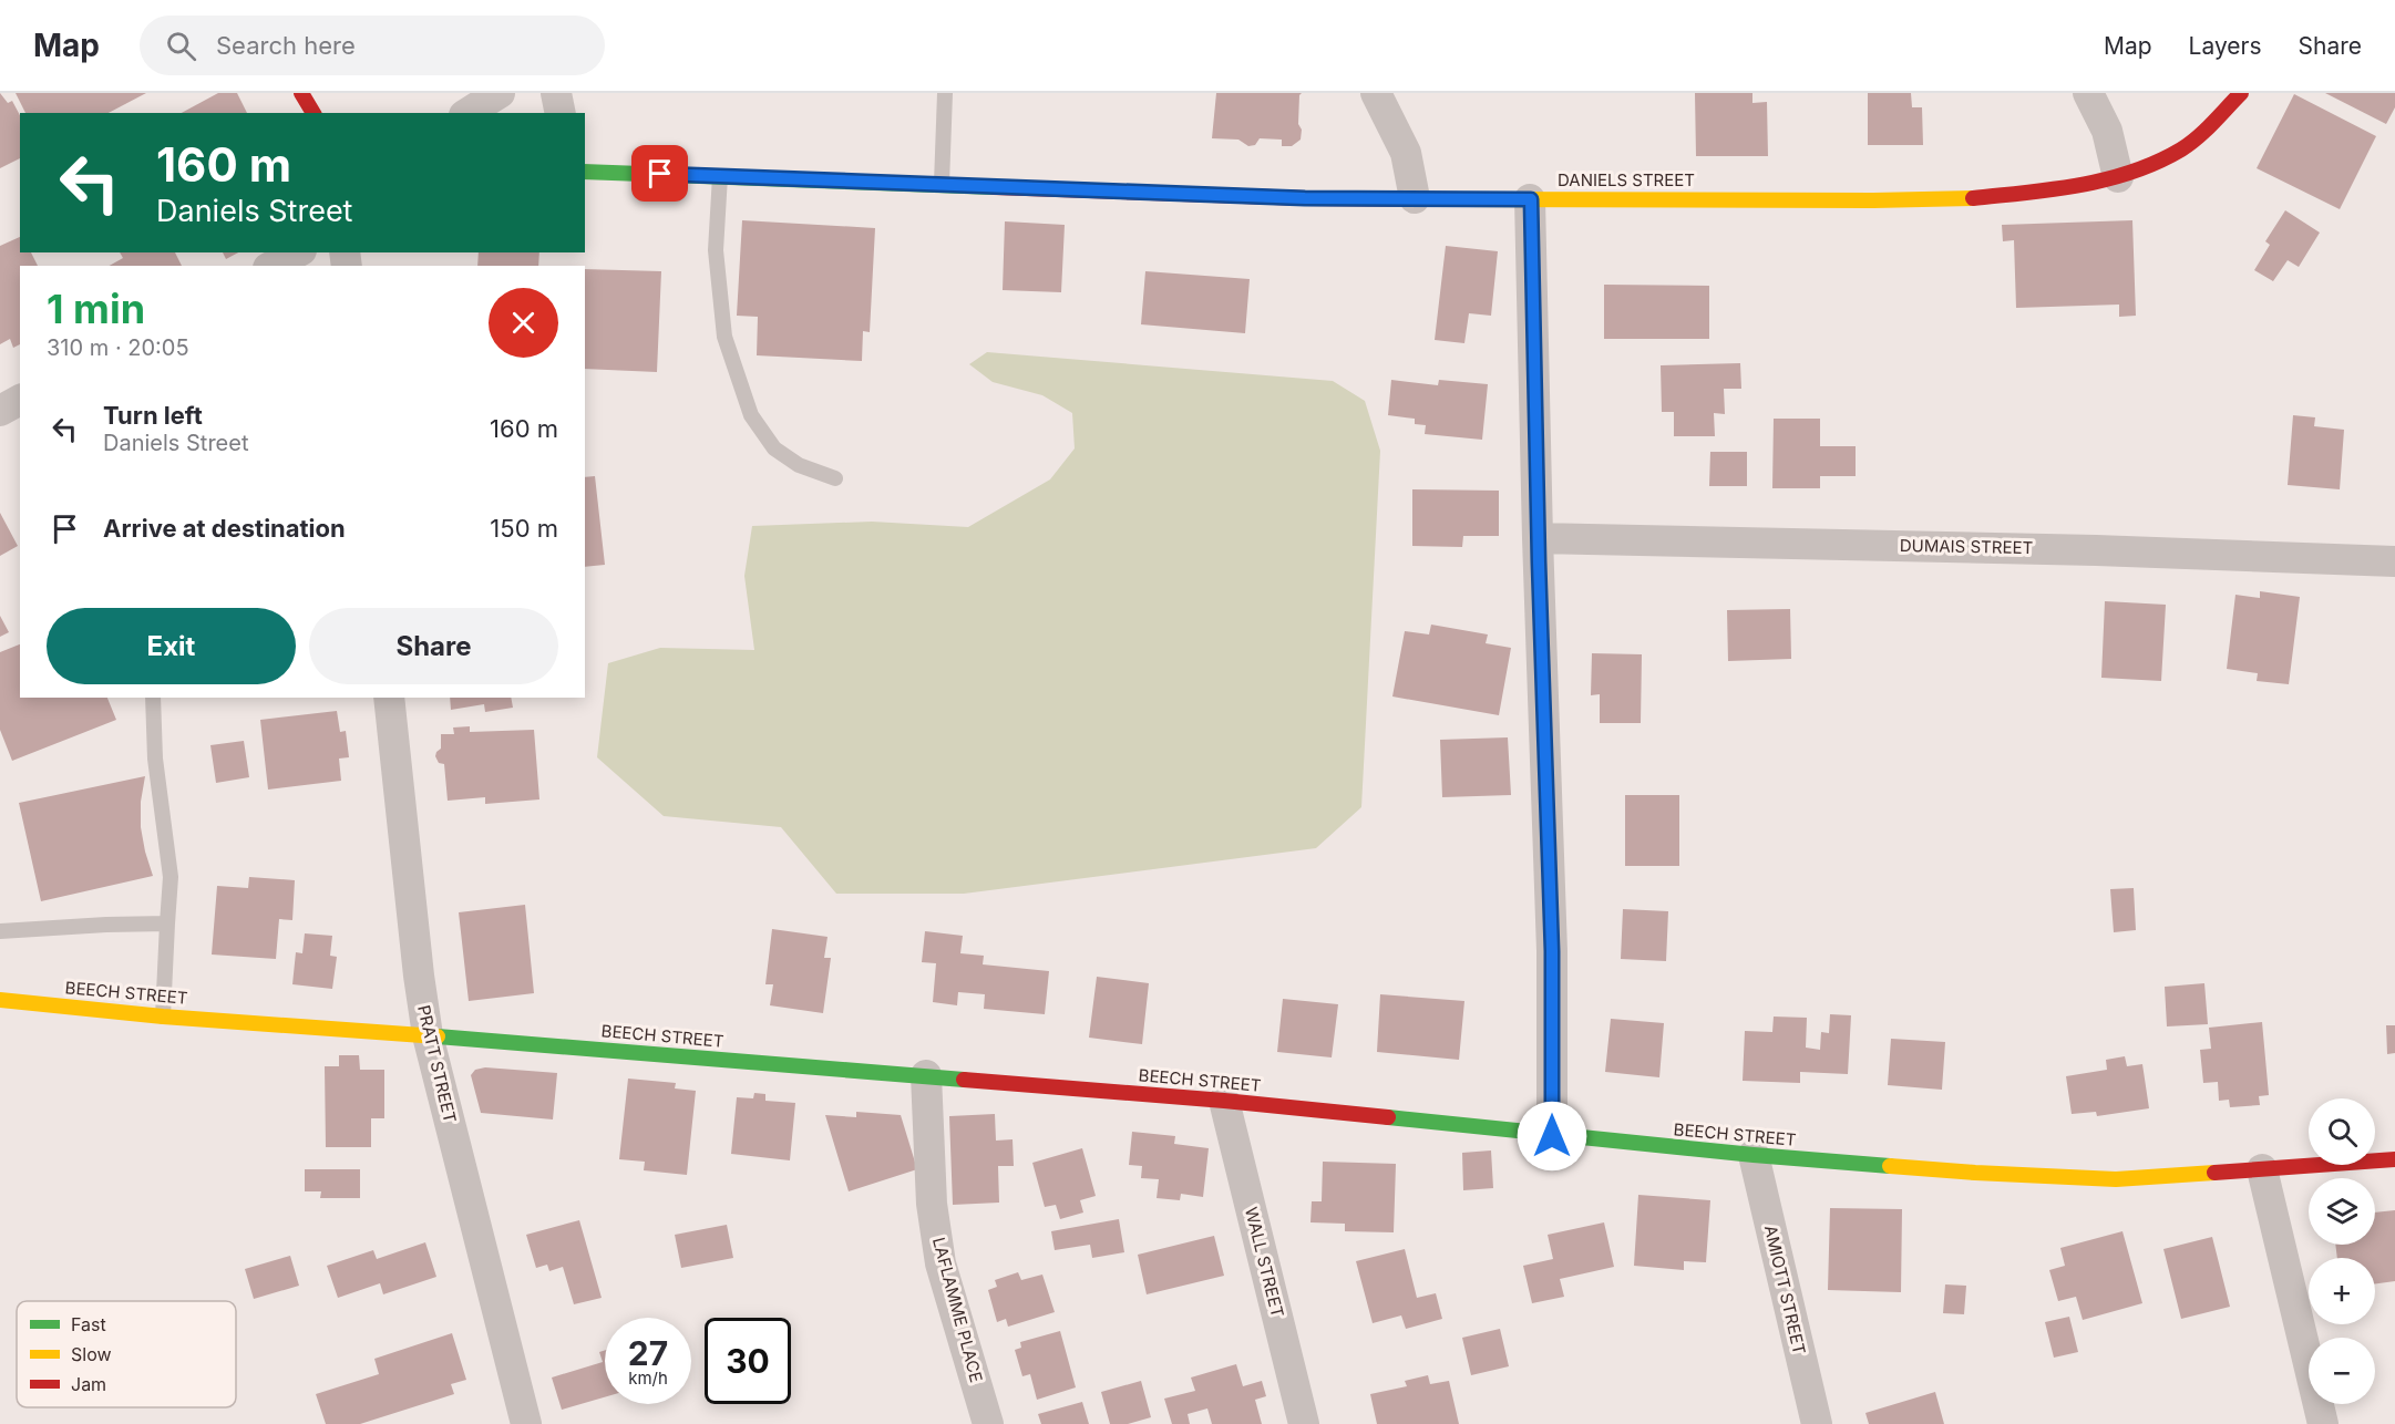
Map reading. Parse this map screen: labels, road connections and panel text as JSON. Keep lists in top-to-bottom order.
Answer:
{
  "streets": {
    "street": [
      "DANIELS STREET",
      "DUMAIS STREET",
      "BEECH STREET",
      "PRATT STREET",
      "WALL STREET",
      "AMIOTT STREET",
      "LAFLAMME PLACE"
    ]
  },
  "crossings": [
    ["BEECH STREET", "PRATT STREET"],
    ["BEECH STREET", "WALL STREET"],
    ["BEECH STREET", "AMIOTT STREET"],
    ["BEECH STREET", "LAFLAMME PLACE"]
  ],
  "legend": ["Fast", "Slow", "Jam"],
  "page": {
    "header": "Map",
    "search": "Search here",
    "nav": ["Map", "Layers", "Share"],
    "turn": ["160 m", "Daniels Street"],
    "heading": ["1 min", "310 m · 20:05"],
    "list": [
      {
        "name": "Turn left",
        "note": "Daniels Street",
        "value": "160 m"
      },
      {
        "name": "Arrive at destination",
        "value": "150 m"
      }
    ],
    "buttons": ["Exit", "Share"],
    "map_buttons": ["+", "−"],
    "speed": "27 km/h",
    "limit": "30"
  }
}
